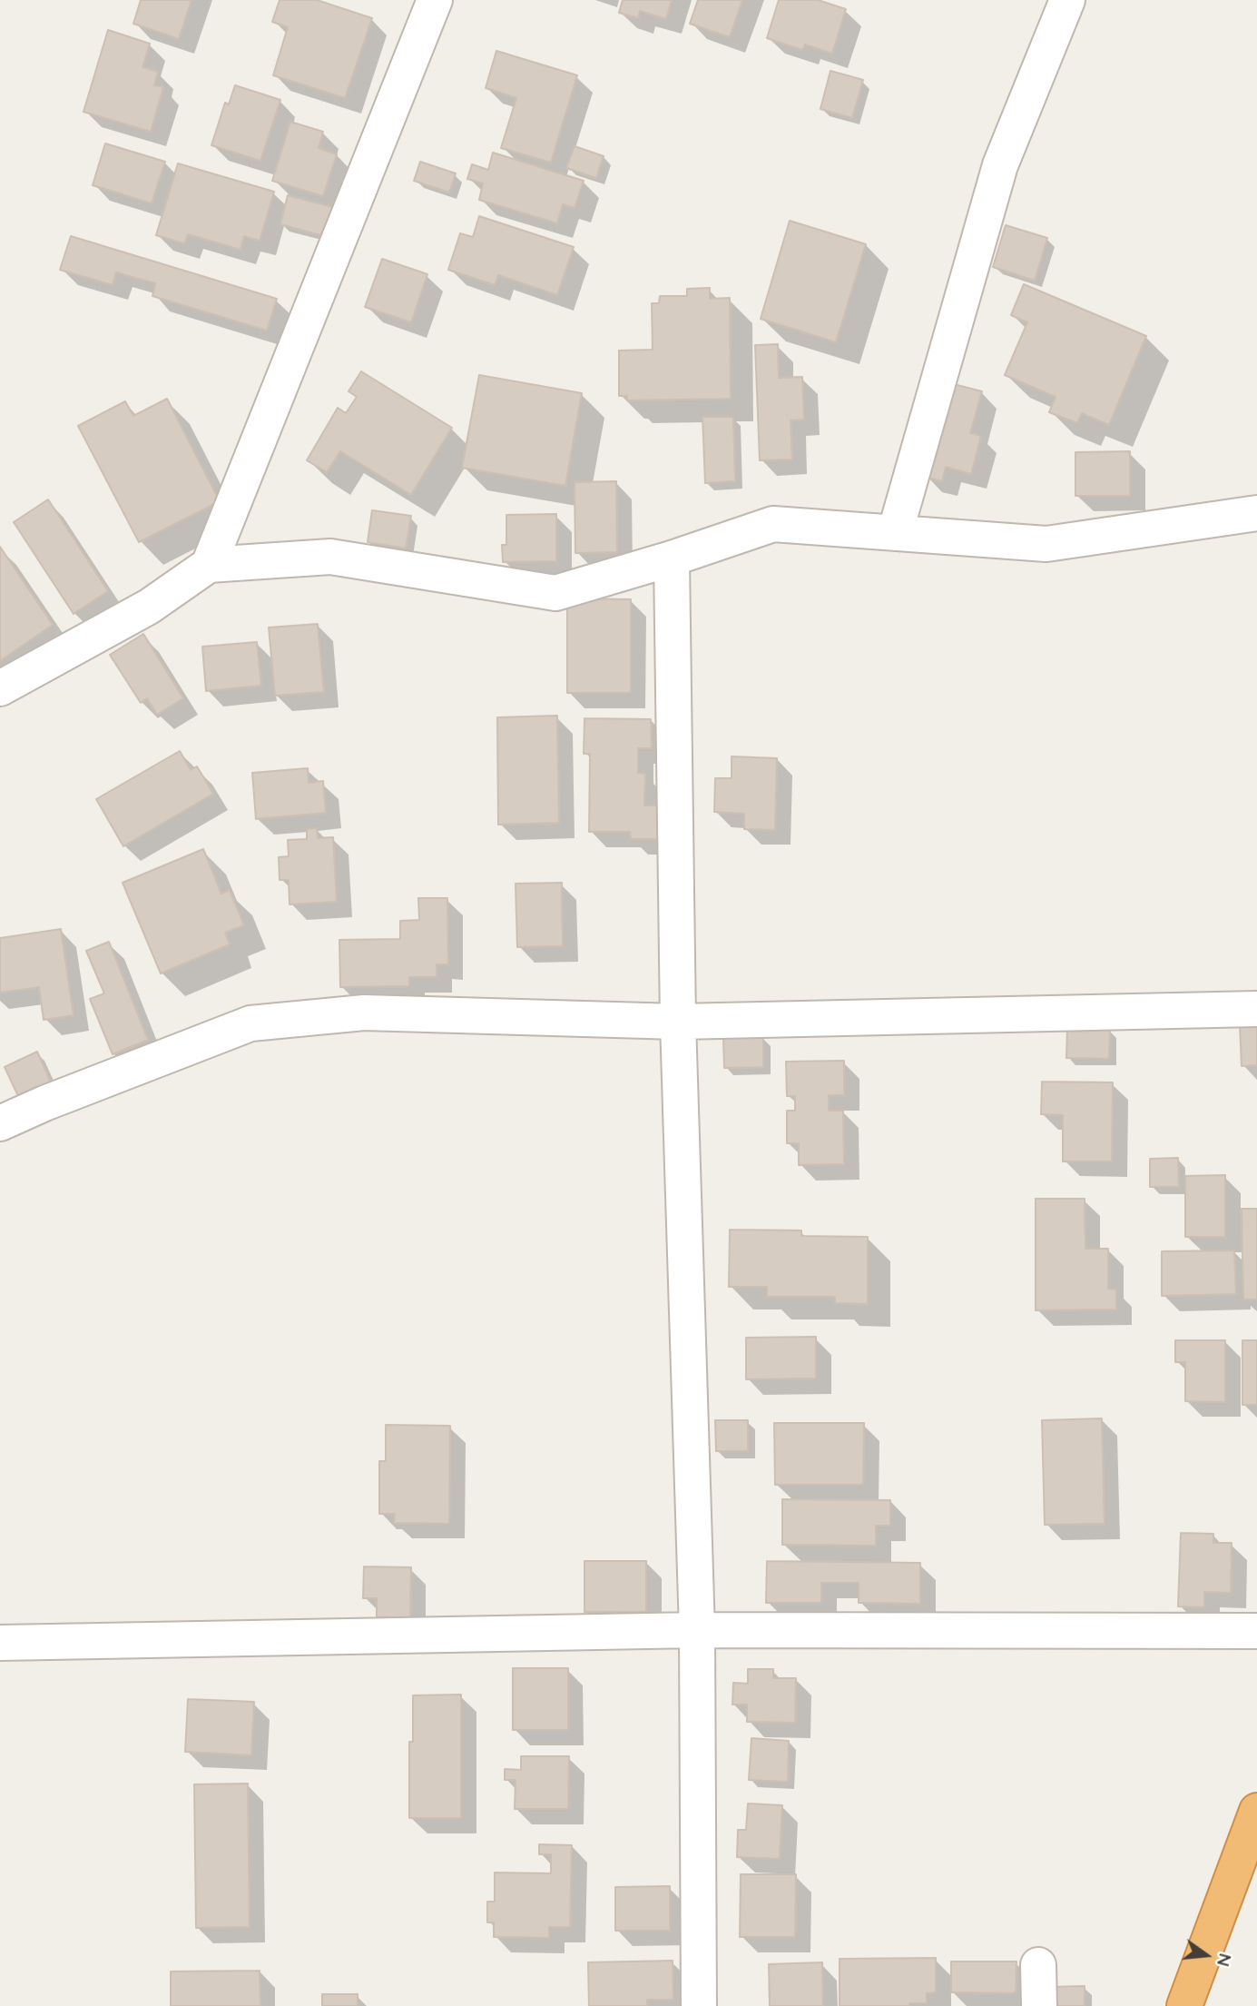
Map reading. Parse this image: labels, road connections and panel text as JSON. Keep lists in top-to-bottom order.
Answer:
{
  "north": "right"
}
